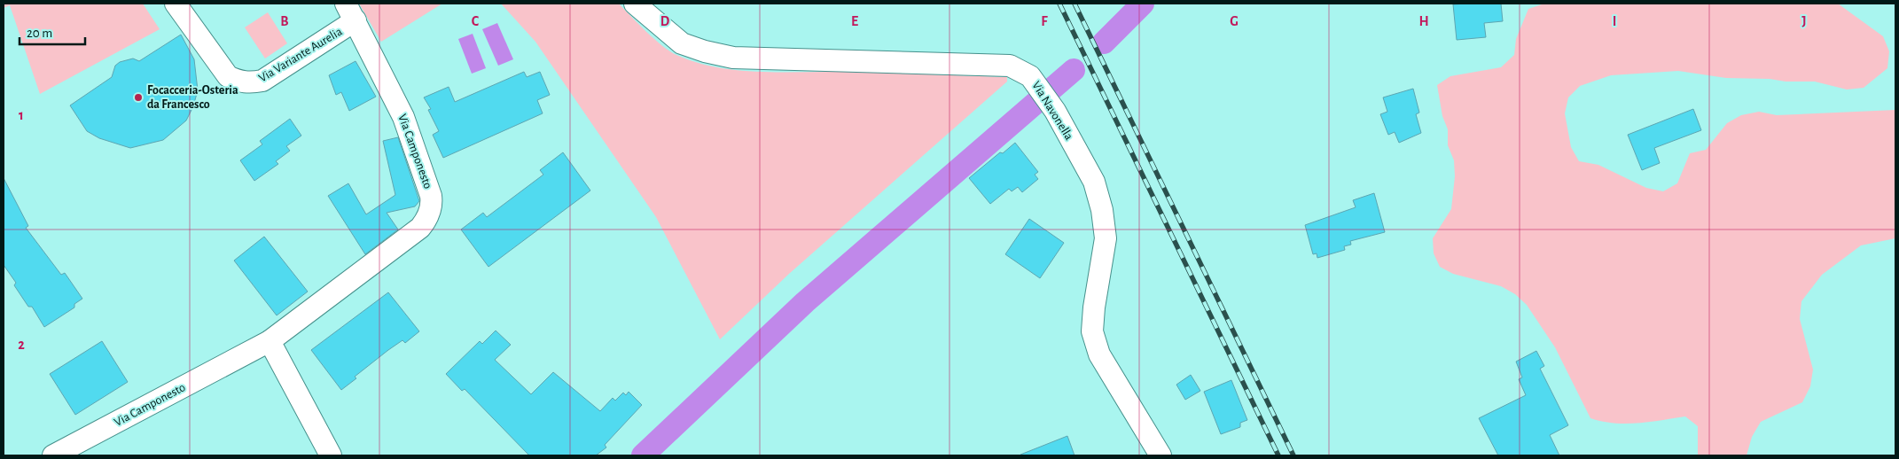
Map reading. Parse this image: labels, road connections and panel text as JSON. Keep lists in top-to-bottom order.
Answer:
{
  "streets": {
    "street": ["Via Variante Aurelia", "Via Navonella", "Via Camponesto"]
  },
  "crossings": [
    ["Via Variante Aurelia", "Via Camponesto"]
  ],
  "places": ["Focacceria-Osteria da Francesco"],
  "scale_bar": "20 m",
  "grid": {
    "columns": [
      "B",
      "C",
      "D",
      "E",
      "F",
      "G",
      "H",
      "I",
      "J"
    ],
    "rows": ["1", "2"]
  }
}
